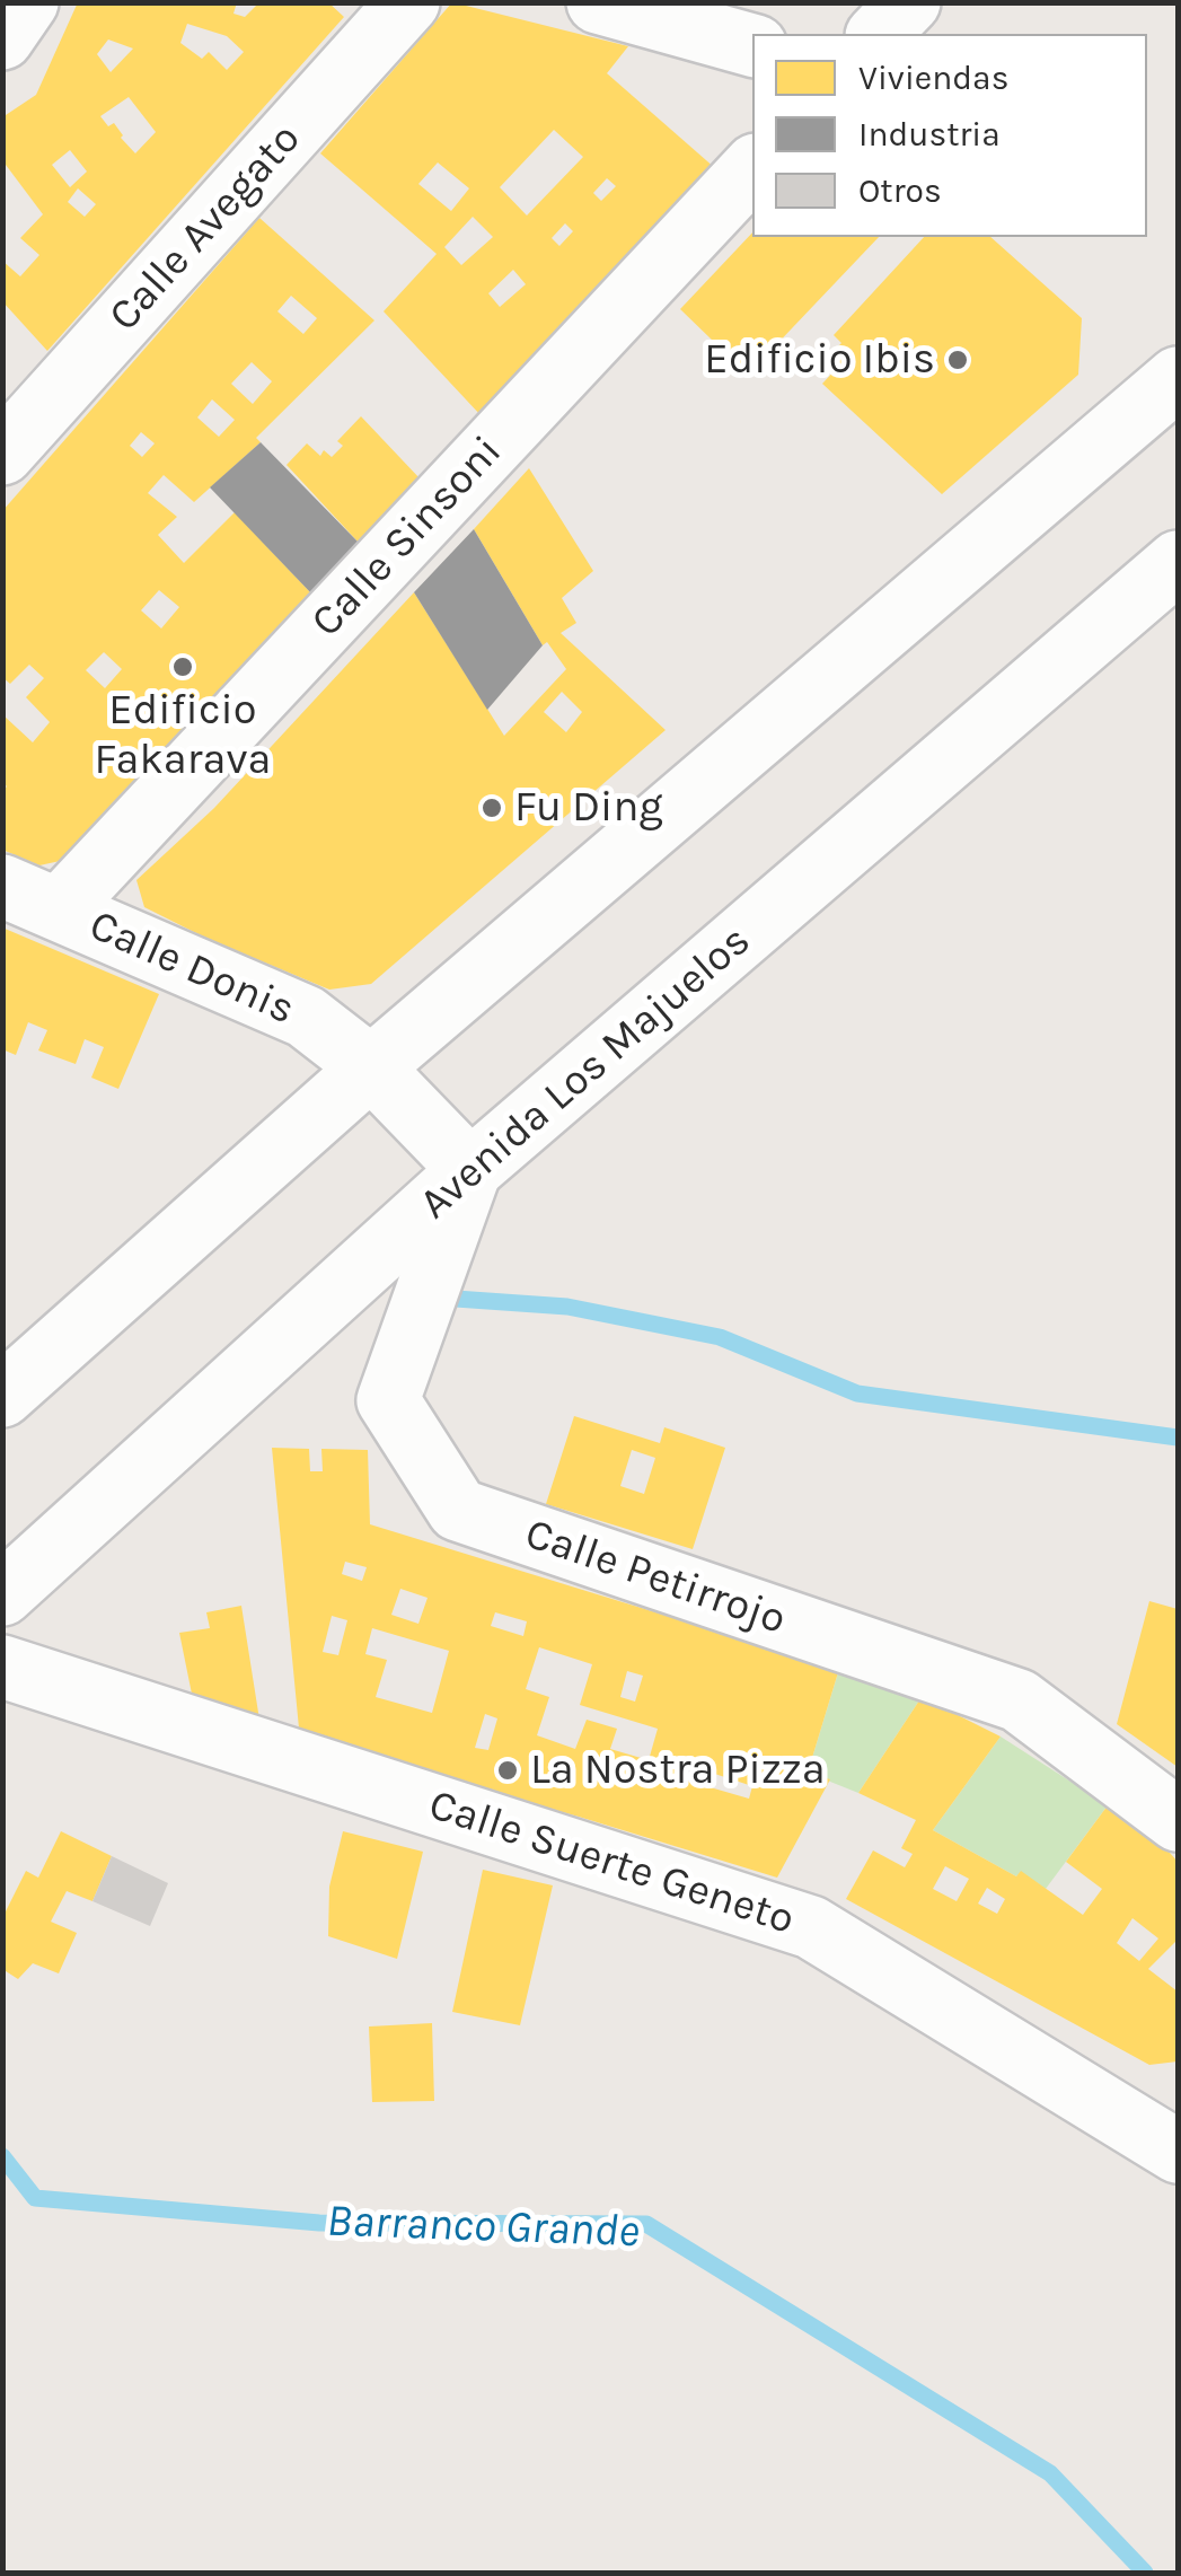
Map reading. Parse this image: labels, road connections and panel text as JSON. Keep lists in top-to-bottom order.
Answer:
{
  "streets": {
    "street": [
      "Calle Avegato",
      "Calle Sinsoni",
      "Calle Donis",
      "Avenida Los Majuelos",
      "Calle Petirrojo",
      "Calle Suerte Geneto"
    ]
  },
  "crossings": [
    ["Calle Sinsoni", "Calle Donis"],
    ["Calle Donis", "Avenida Los Majuelos"],
    ["Calle Donis", "Calle Petirrojo"],
    ["Avenida Los Majuelos", "Calle Petirrojo"]
  ],
  "water": ["Barranco Grande"],
  "places": [
    "Edificio Ibis",
    "Edificio Fakarava",
    "Fu Ding",
    "La Nostra Pizza"
  ],
  "legend": ["Viviendas", "Industria", "Otros"]
}
